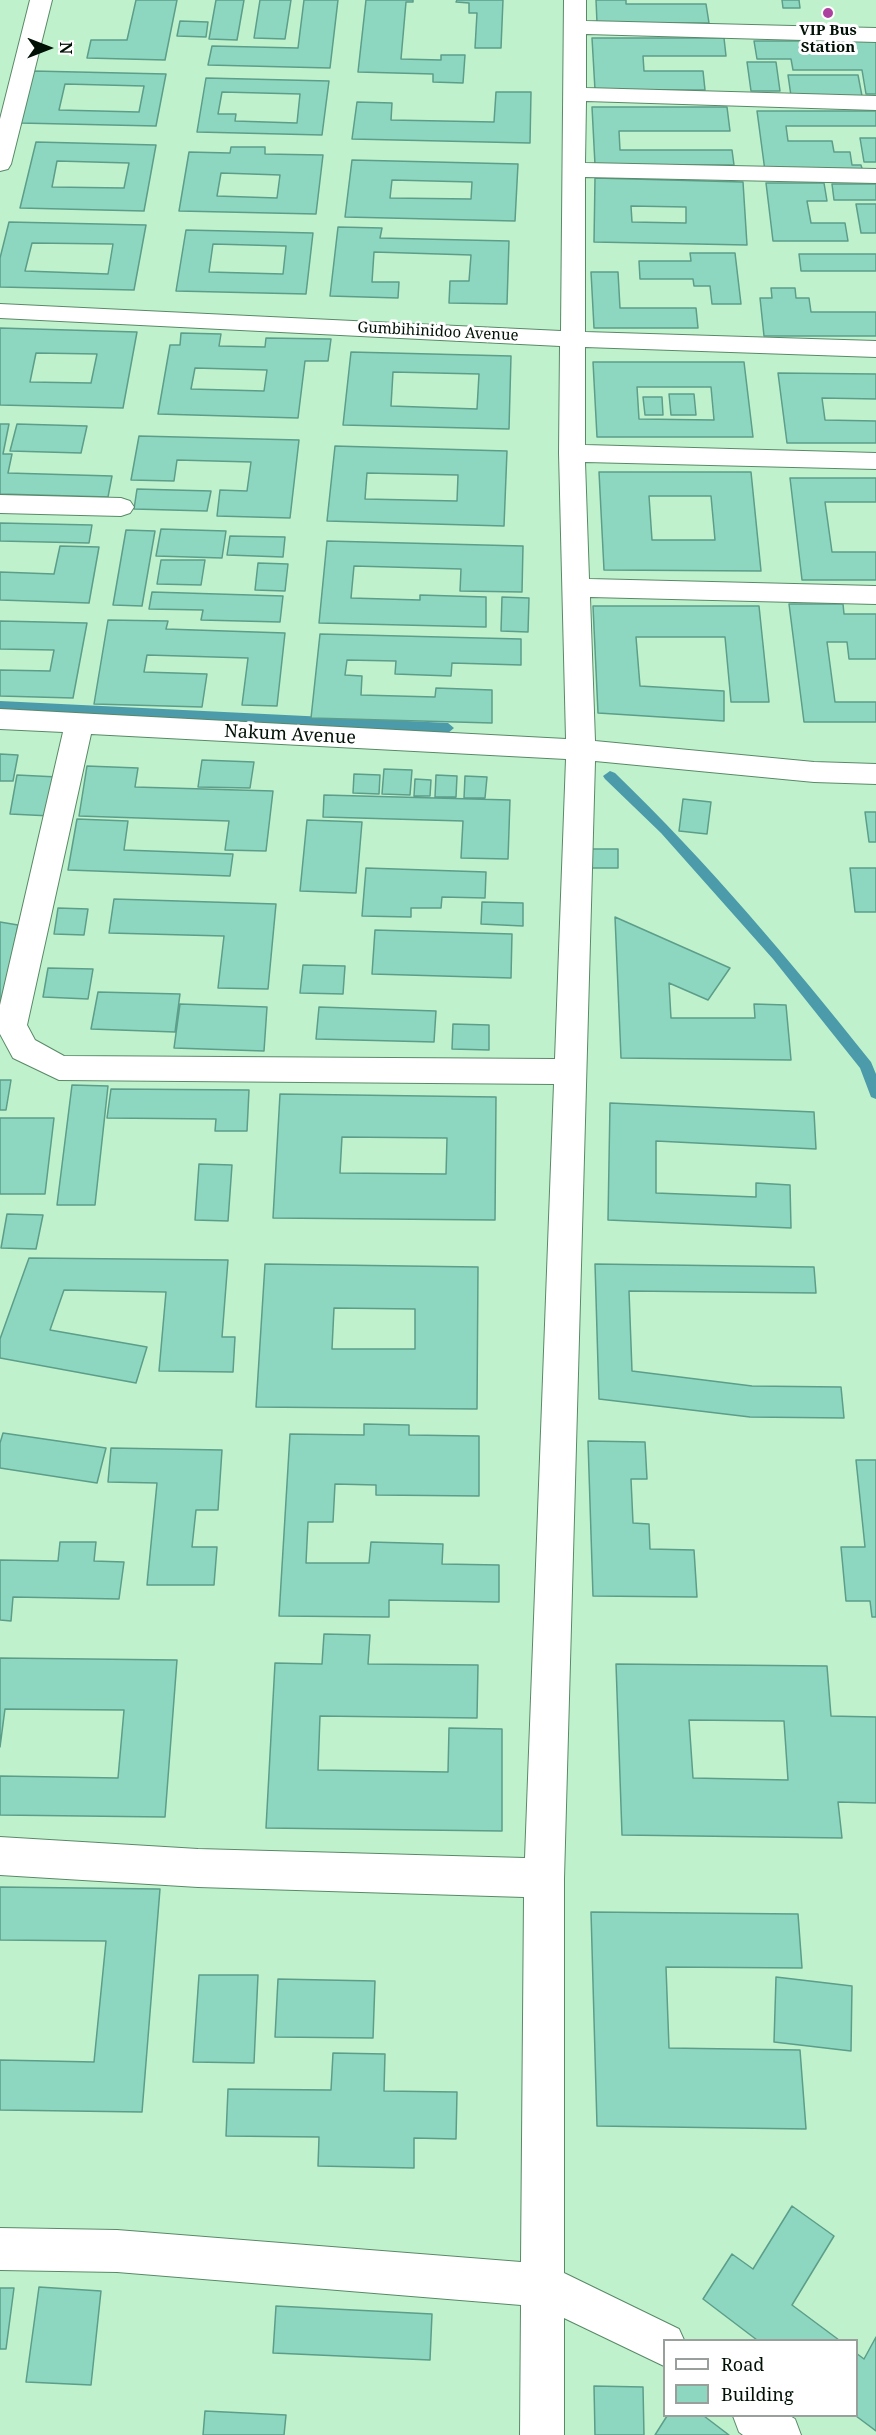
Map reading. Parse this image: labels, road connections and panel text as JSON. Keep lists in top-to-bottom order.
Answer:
{
  "streets": {
    "street": ["Gumbihinidoo Avenue", "Nakum Avenue"]
  },
  "places": ["VIP Bus Station"],
  "legend": ["Road", "Building"],
  "north": "right"
}
